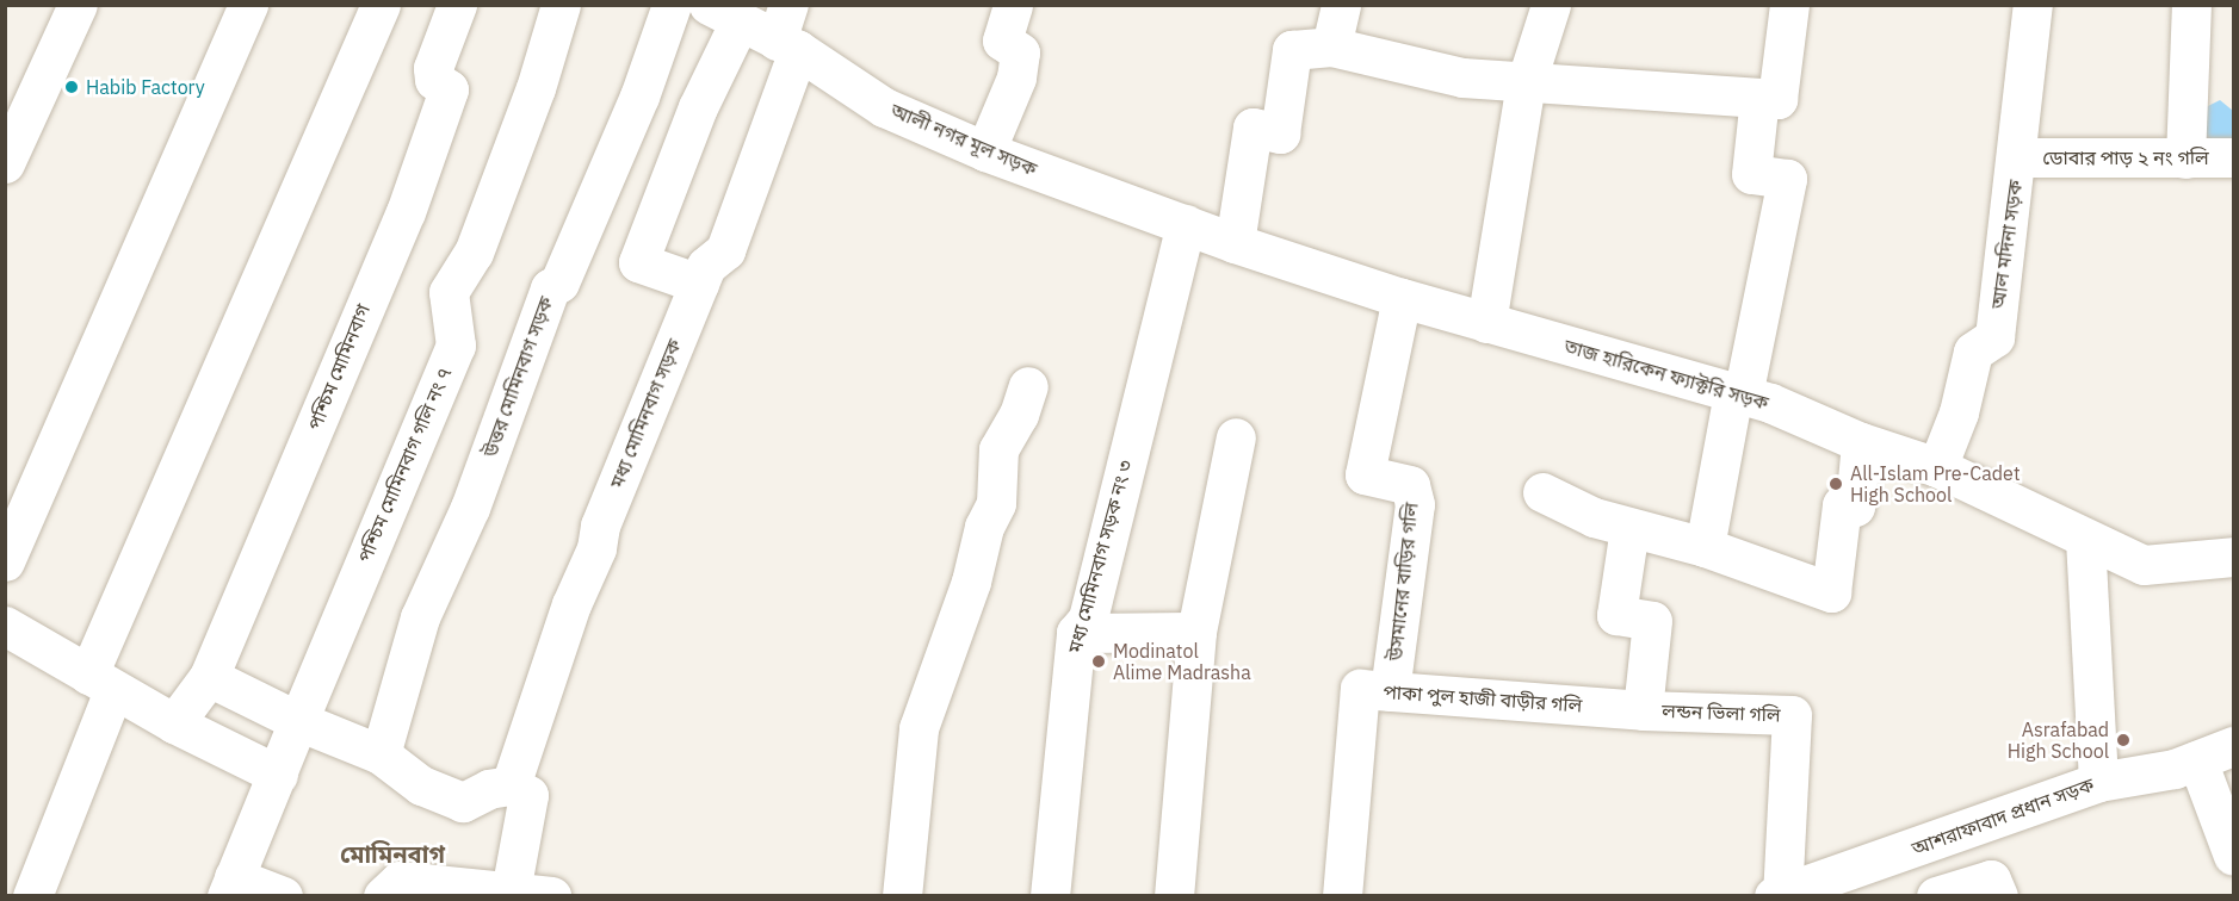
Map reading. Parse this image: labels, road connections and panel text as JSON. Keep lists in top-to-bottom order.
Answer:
{
  "streets": {
    "street": [
      "আলী নগর মূল সড়ক",
      "ডোবার পাড় ২ নং গলি",
      "আল মদিনা সড়ক",
      "পশ্চিম মোমিনবাগ",
      "তাজ হারিকেন ফ্যাক্টরি সড়ক",
      "উত্তর মোমিনবাগ সড়ক",
      "মধ্য মোমিনবাগ সড়ক",
      "পশ্চিম মোমিনবাগ গলি নং ৭",
      "মধ্য মোমিনবাগ সড়ক নং ৩",
      "উসমানের বাড়ির গলি",
      "পাকা পুল হাজী বাড়ীর গলি",
      "লন্ডন ভিলা গলি",
      "আশরাফাবাদ প্রধান সড়ক"
    ]
  },
  "crossings": [
    ["আলী নগর মূল সড়ক", "তাজ হারিকেন ফ্যাক্টরি সড়ক"],
    ["আলী নগর মূল সড়ক", "মধ্য মোমিনবাগ সড়ক"],
    ["আলী নগর মূল সড়ক", "মধ্য মোমিনবাগ সড়ক নং ৩"],
    ["ডোবার পাড় ২ নং গলি", "আল মদিনা সড়ক"],
    ["আল মদিনা সড়ক", "তাজ হারিকেন ফ্যাক্টরি সড়ক"],
    ["তাজ হারিকেন ফ্যাক্টরি সড়ক", "উসমানের বাড়ির গলি"],
    ["উসমানের বাড়ির গলি", "পাকা পুল হাজী বাড়ীর গলি"],
    ["পাকা পুল হাজী বাড়ীর গলি", "লন্ডন ভিলা গলি"],
    ["লন্ডন ভিলা গলি", "আশরাফাবাদ প্রধান সড়ক"]
  ],
  "districts": ["মোমিনবাগ"],
  "places": [
    "Habib Factory",
    "All-Islam Pre-Cadet High School",
    "Modinatol Alime Madrasha",
    "Asrafabad High School"
  ]
}
